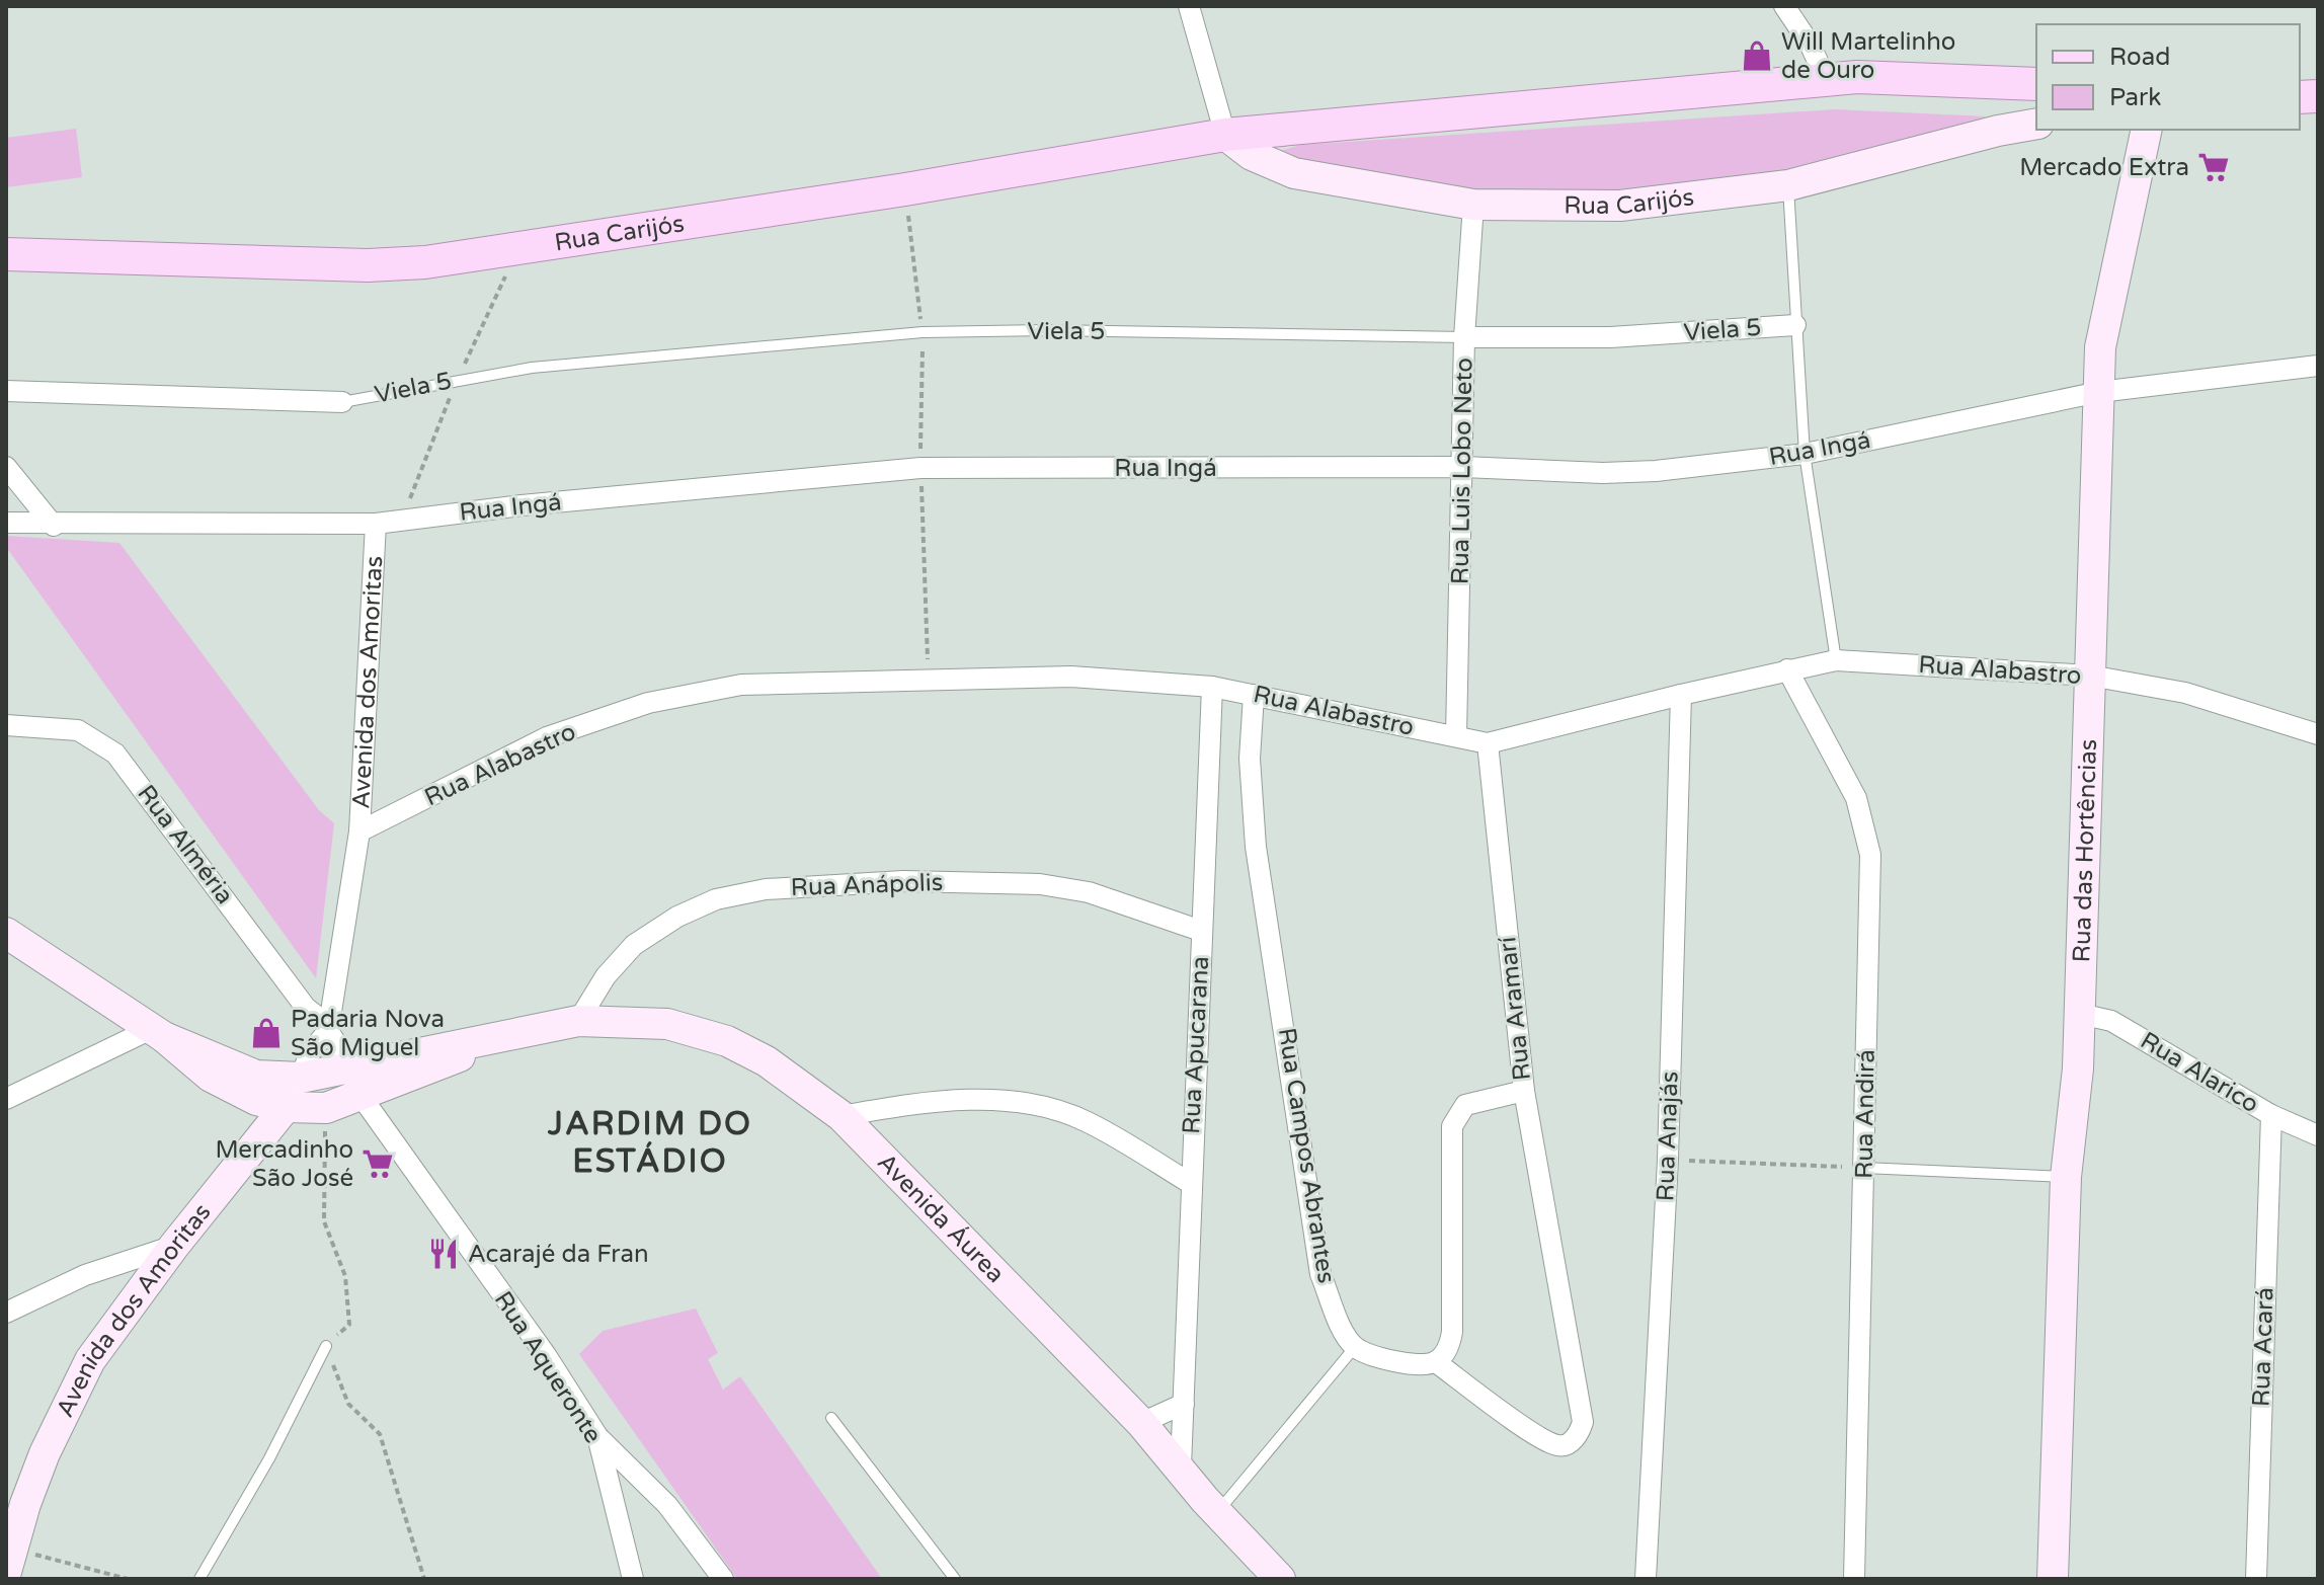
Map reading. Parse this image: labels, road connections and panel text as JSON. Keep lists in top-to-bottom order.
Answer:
{
  "streets": {
    "main road": ["Rua Carijós"],
    "street": [
      "Viela 5",
      "Rua Ingá",
      "Rua Luis Lobo Neto",
      "Rua Alabastro",
      "Avenida dos Amoritas",
      "Rua Alméria",
      "Rua das Hortências",
      "Rua Anápolis",
      "Rua Aramarí",
      "Rua Apucarana",
      "Rua Alarico",
      "Rua Andirá",
      "Rua Anajás",
      "Rua Campos Abrantes",
      "Avenida Áurea",
      "Rua Acará",
      "Rua Aqueronte"
    ]
  },
  "crossings": [
    ["Rua Carijós", "Rua Luis Lobo Neto"],
    ["Viela 5", "Rua Luis Lobo Neto"],
    ["Rua Ingá", "Rua Luis Lobo Neto"],
    ["Rua Ingá", "Avenida dos Amoritas"],
    ["Rua Ingá", "Rua das Hortências"],
    ["Rua Luis Lobo Neto", "Rua Alabastro"],
    ["Rua Alabastro", "Avenida dos Amoritas"],
    ["Rua Alabastro", "Rua das Hortências"],
    ["Rua Alabastro", "Rua Aramarí"],
    ["Rua Alabastro", "Rua Apucarana"],
    ["Rua Alabastro", "Rua Andirá"],
    ["Rua Alabastro", "Rua Anajás"],
    ["Rua Alabastro", "Rua Campos Abrantes"],
    ["Avenida dos Amoritas", "Rua Alméria"],
    ["Avenida dos Amoritas", "Avenida Áurea"],
    ["Rua das Hortências", "Rua Alarico"],
    ["Rua Anápolis", "Rua Apucarana"],
    ["Rua Anápolis", "Avenida Áurea"],
    ["Rua Apucarana", "Avenida Áurea"],
    ["Rua Alarico", "Rua Acará"],
    ["Avenida Áurea", "Rua Aqueronte"]
  ],
  "districts": ["JARDIM DO ESTÁDIO"],
  "places": {
    "shop": ["Will Martelinho de Ouro", "Padaria Nova São Miguel"],
    "supermarket": ["Mercado Extra", "Mercadinho São José"],
    "restaurant": ["Acarajé da Fran"]
  },
  "legend": ["Road", "Park"]
}
